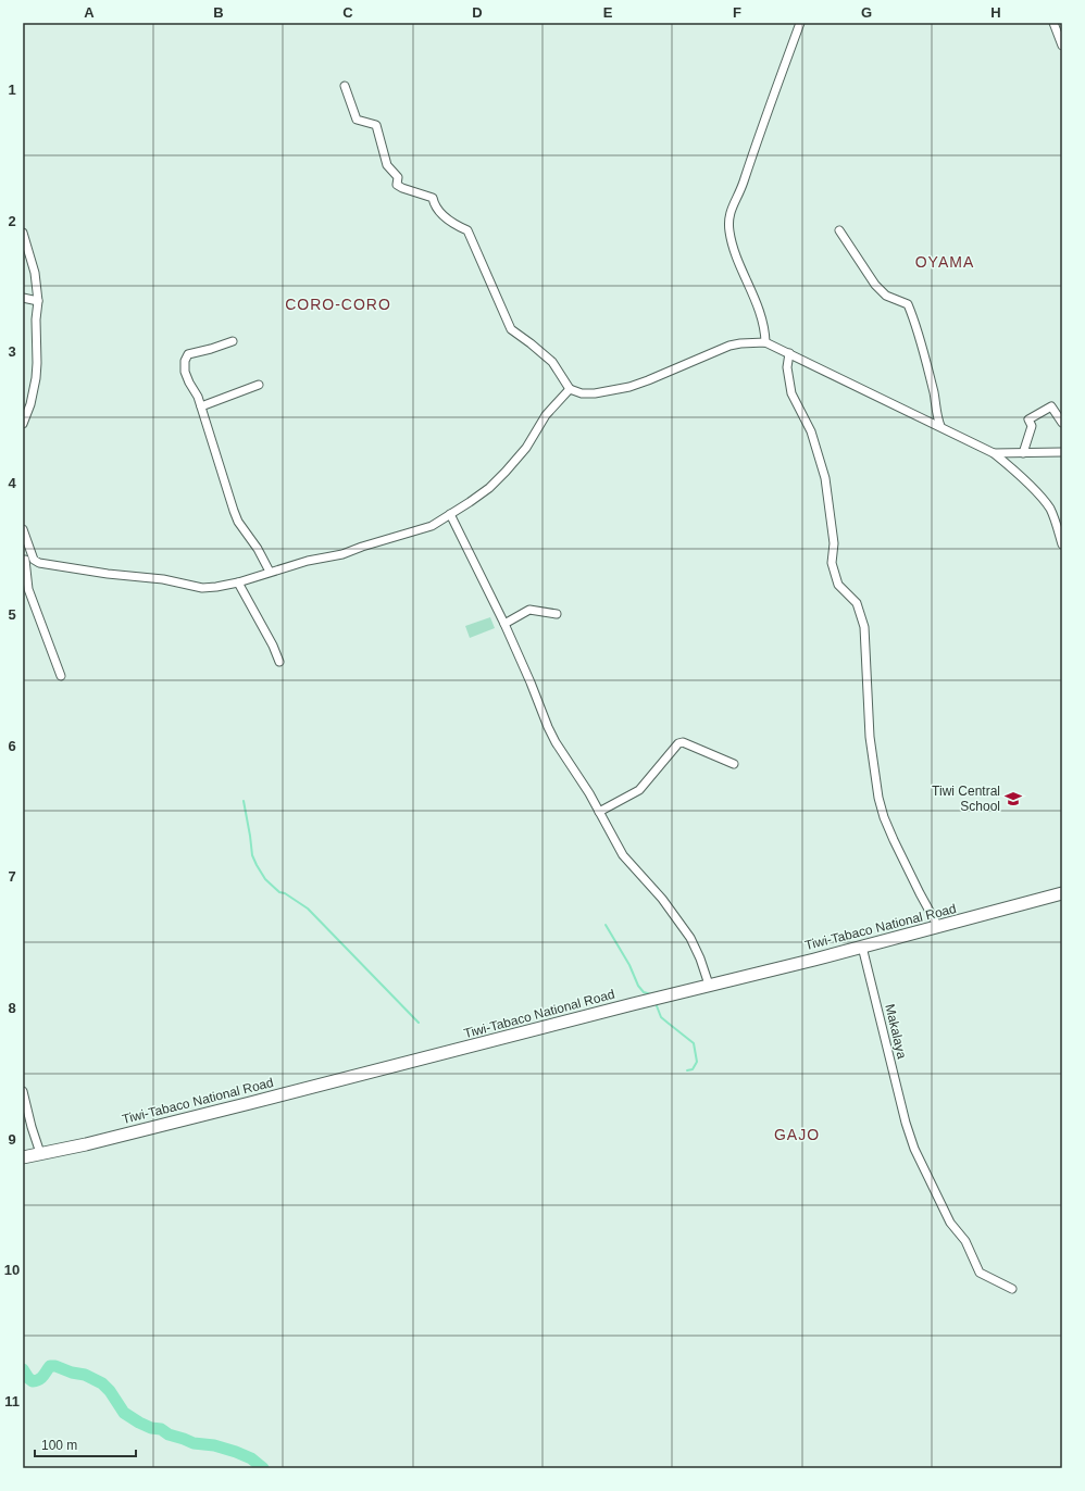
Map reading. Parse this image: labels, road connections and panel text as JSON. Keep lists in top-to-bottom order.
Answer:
{
  "streets": {
    "main road": ["Tiwi-Tabaco National Road"],
    "street": ["Makalaya"]
  },
  "crossings": [
    ["Tiwi-Tabaco National Road", "Makalaya"]
  ],
  "districts": ["OYAMA", "CORO-CORO", "GAJO"],
  "places": {
    "school or university": ["Tiwi Central School"]
  },
  "scale_bar": "100 m",
  "grid": {
    "columns": [
      "A",
      "B",
      "C",
      "D",
      "E",
      "F",
      "G",
      "H"
    ],
    "rows": [
      "1",
      "2",
      "3",
      "4",
      "5",
      "6",
      "7",
      "8",
      "9",
      "10",
      "11"
    ]
  }
}
